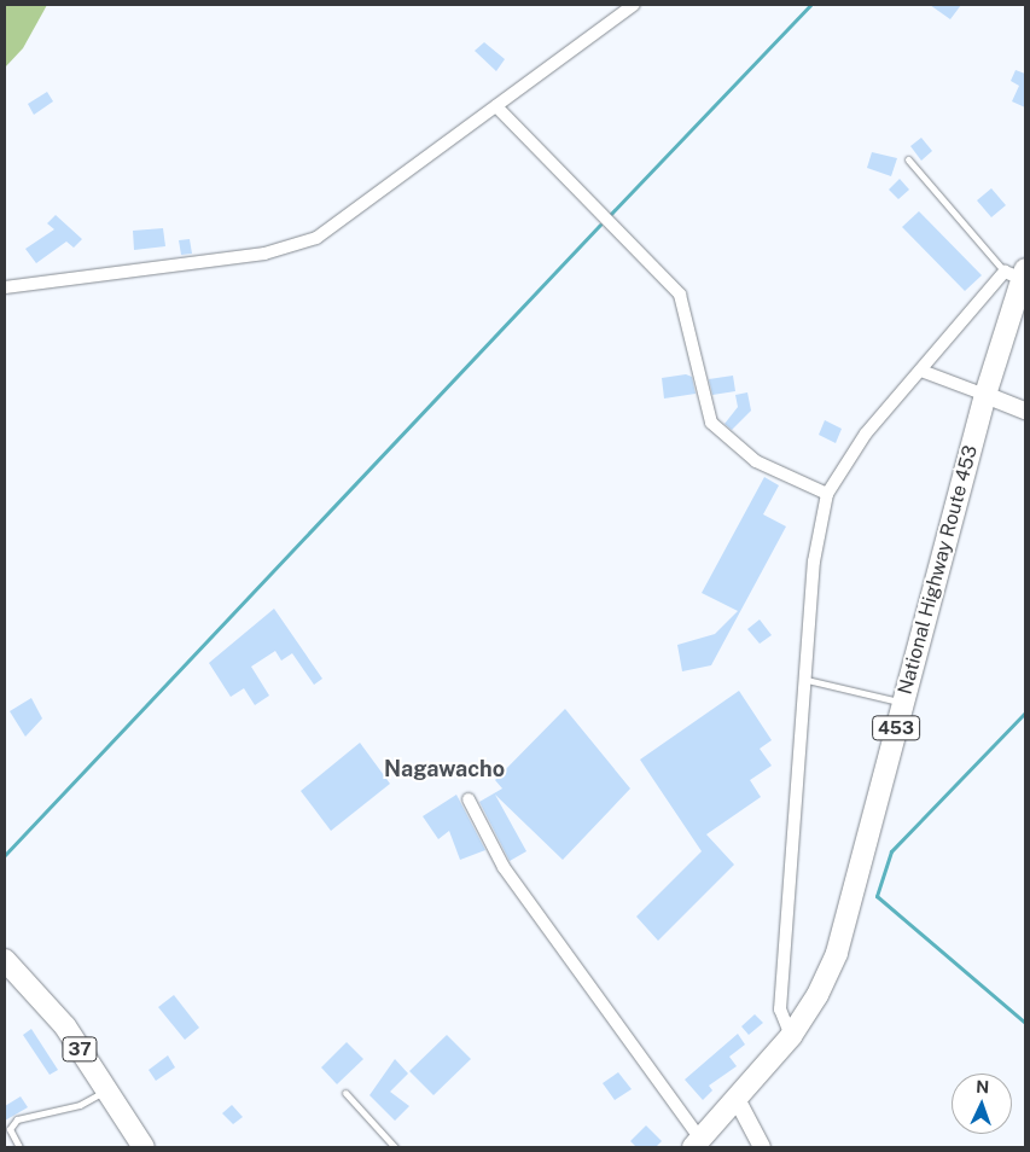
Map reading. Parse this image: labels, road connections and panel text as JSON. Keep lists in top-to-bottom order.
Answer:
{
  "streets": {
    "highway": ["National Highway Route 453", "453", "37"]
  },
  "districts": ["Nagawacho"],
  "north": "top"
}
